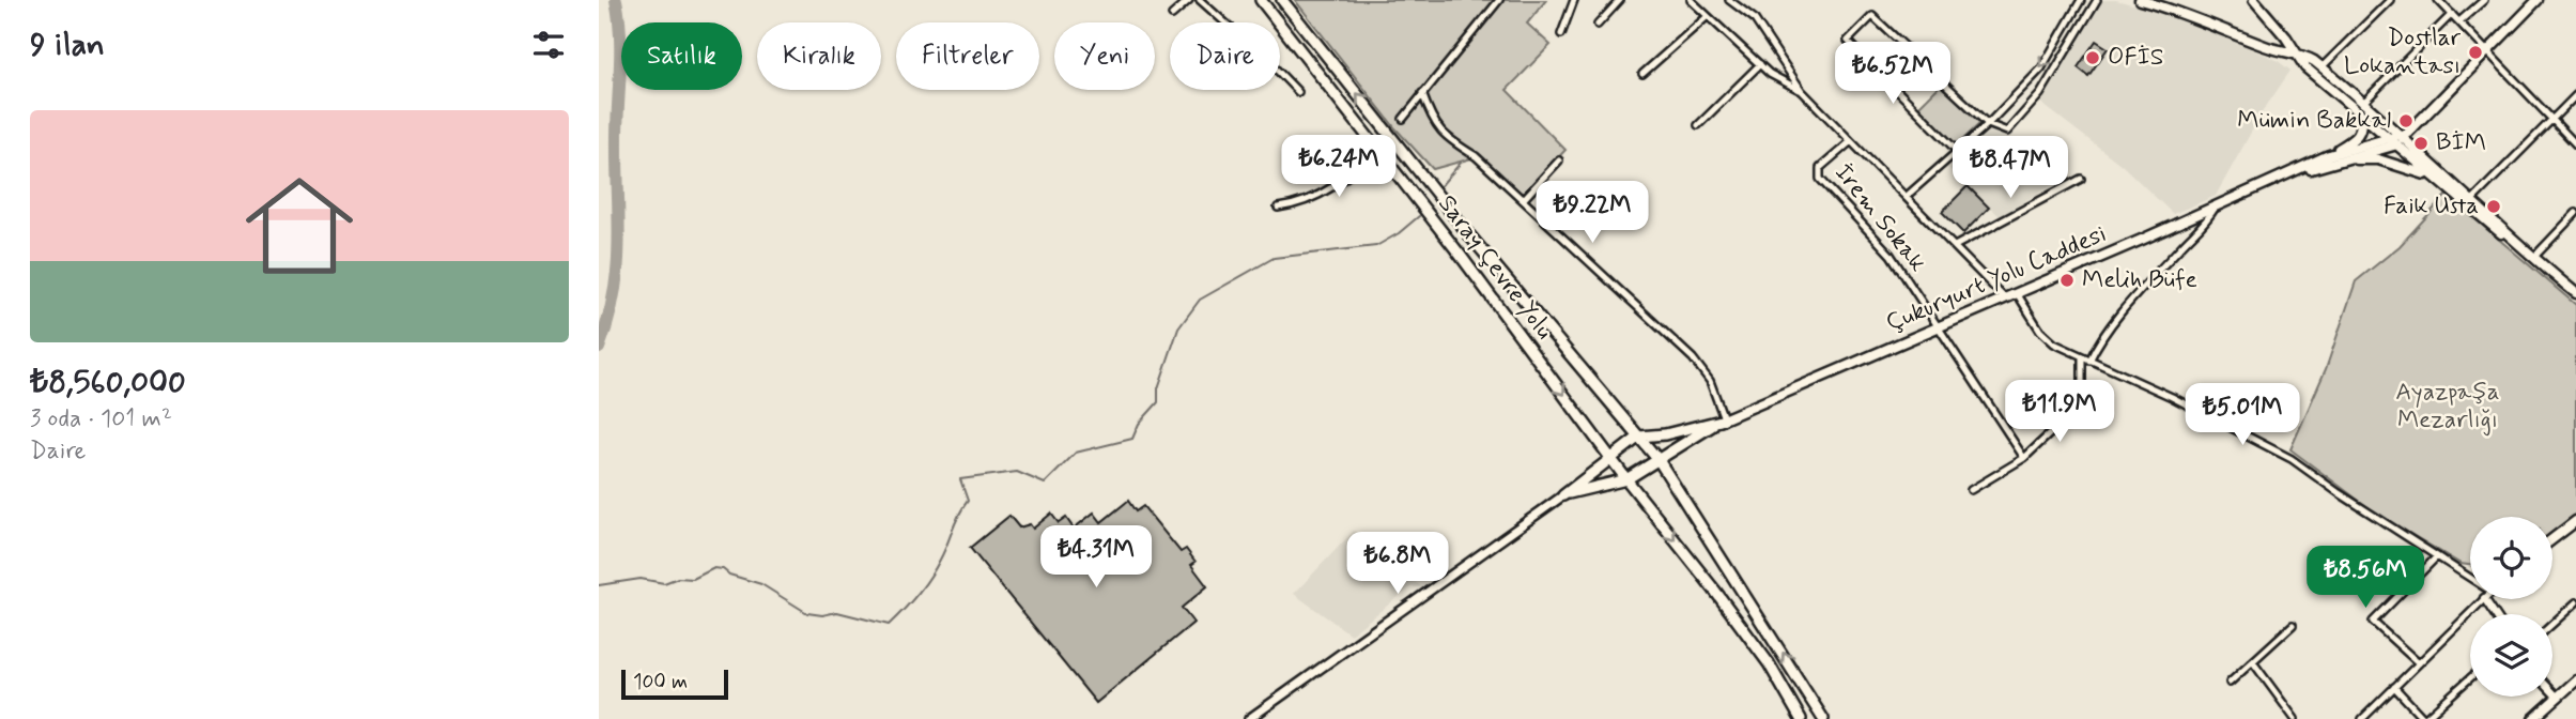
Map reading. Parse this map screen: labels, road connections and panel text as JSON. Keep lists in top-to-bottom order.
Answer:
{
  "streets": {
    "highway": ["Saray Çevre Yolu"],
    "main road": ["Çukuryurt Yolu Caddesi"],
    "street": ["İrem Sokak"]
  },
  "crossings": [
    ["İrem Sokak", "Çukuryurt Yolu Caddesi"]
  ],
  "parks": ["Ayazpaşa Mezarlığı"],
  "places": [
    "Dostlar Lokantası",
    "OFİS",
    "Mümin Bakkal",
    "BİM",
    "Faik Usta",
    "Melih Büfe"
  ],
  "scale_bar": "100 m",
  "page": {
    "heading": "9 ilan",
    "chip": [
      "Satılık",
      "Kiralık",
      "Filtreler",
      "Yeni",
      "Daire"
    ],
    "price": [
      "₺6.52M",
      "₺6.24M",
      "₺8.47M",
      "₺9.22M",
      "₺11.9M",
      "₺5.01M",
      "₺4.31M",
      "₺6.8M",
      "₺8.56M"
    ],
    "list": [
      {
        "name": "₺8,560,000",
        "note": "3 oda · 101 m² · Daire"
      }
    ],
    "scale": "100 m"
  }
}
